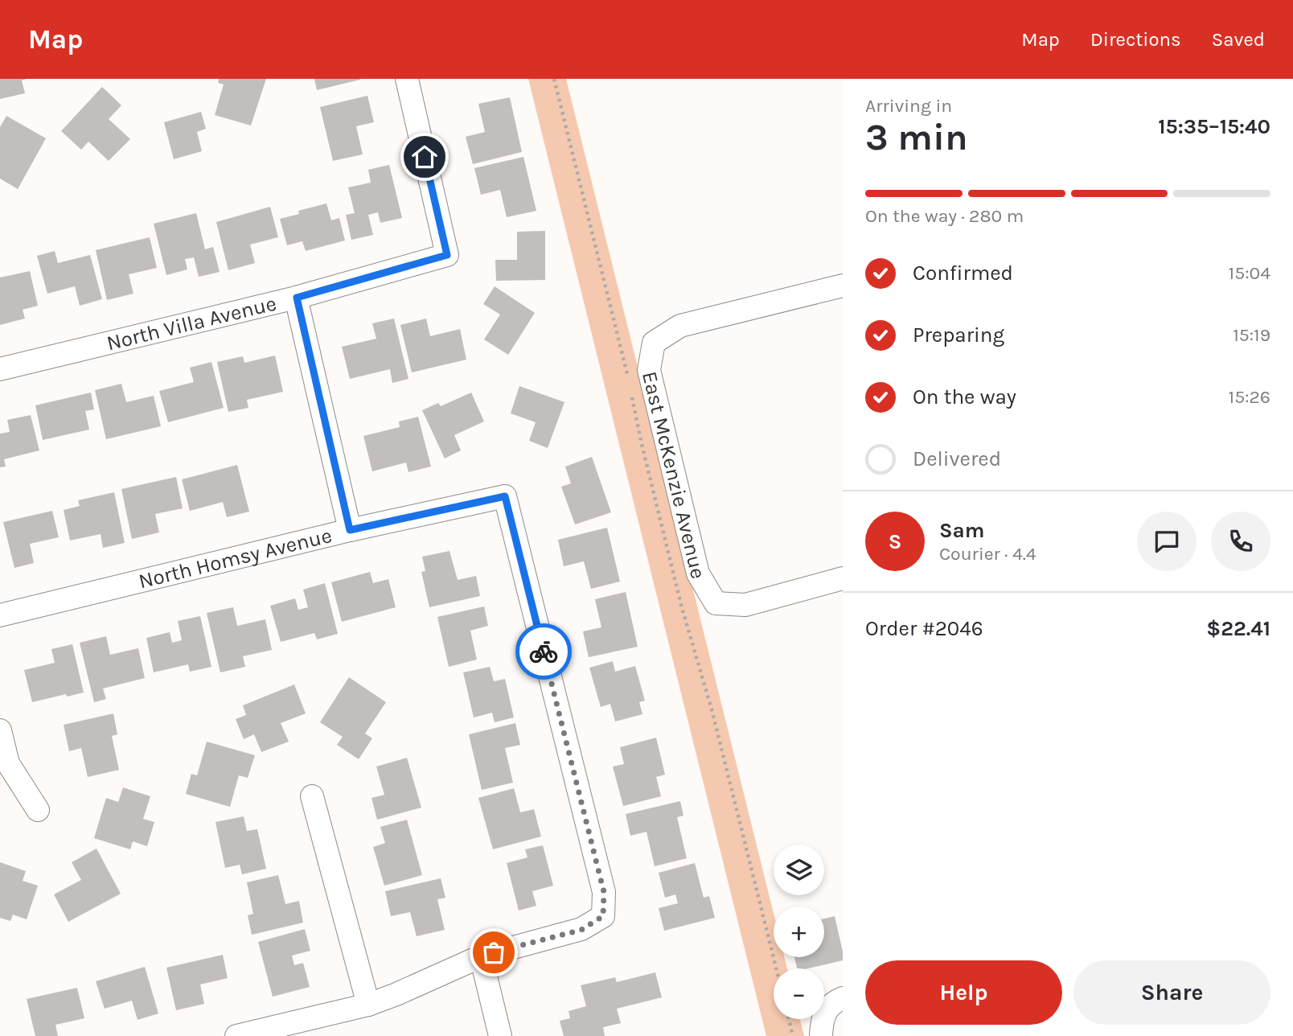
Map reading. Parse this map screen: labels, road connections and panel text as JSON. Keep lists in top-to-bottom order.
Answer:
{
  "streets": {
    "street": ["North Villa Avenue", "East McKenzie Avenue", "North Homsy Avenue"]
  },
  "page": {
    "header": "Map",
    "nav": ["Map", "Directions", "Saved"],
    "heading": ["3 min", "Arriving in", "15:35–15:40"],
    "panel": [
      "Sam",
      "Courier · 4.4",
      "Order #2046",
      "$22.41"
    ],
    "bar": "On the way · 280 m",
    "list": [
      ["Confirmed", "15:04"],
      ["Preparing", "15:19"],
      ["On the way", "15:26"],
      "Delivered"
    ],
    "round": "S",
    "map_buttons": ["+", "−"],
    "buttons": ["Help", "Share"]
  }
}
